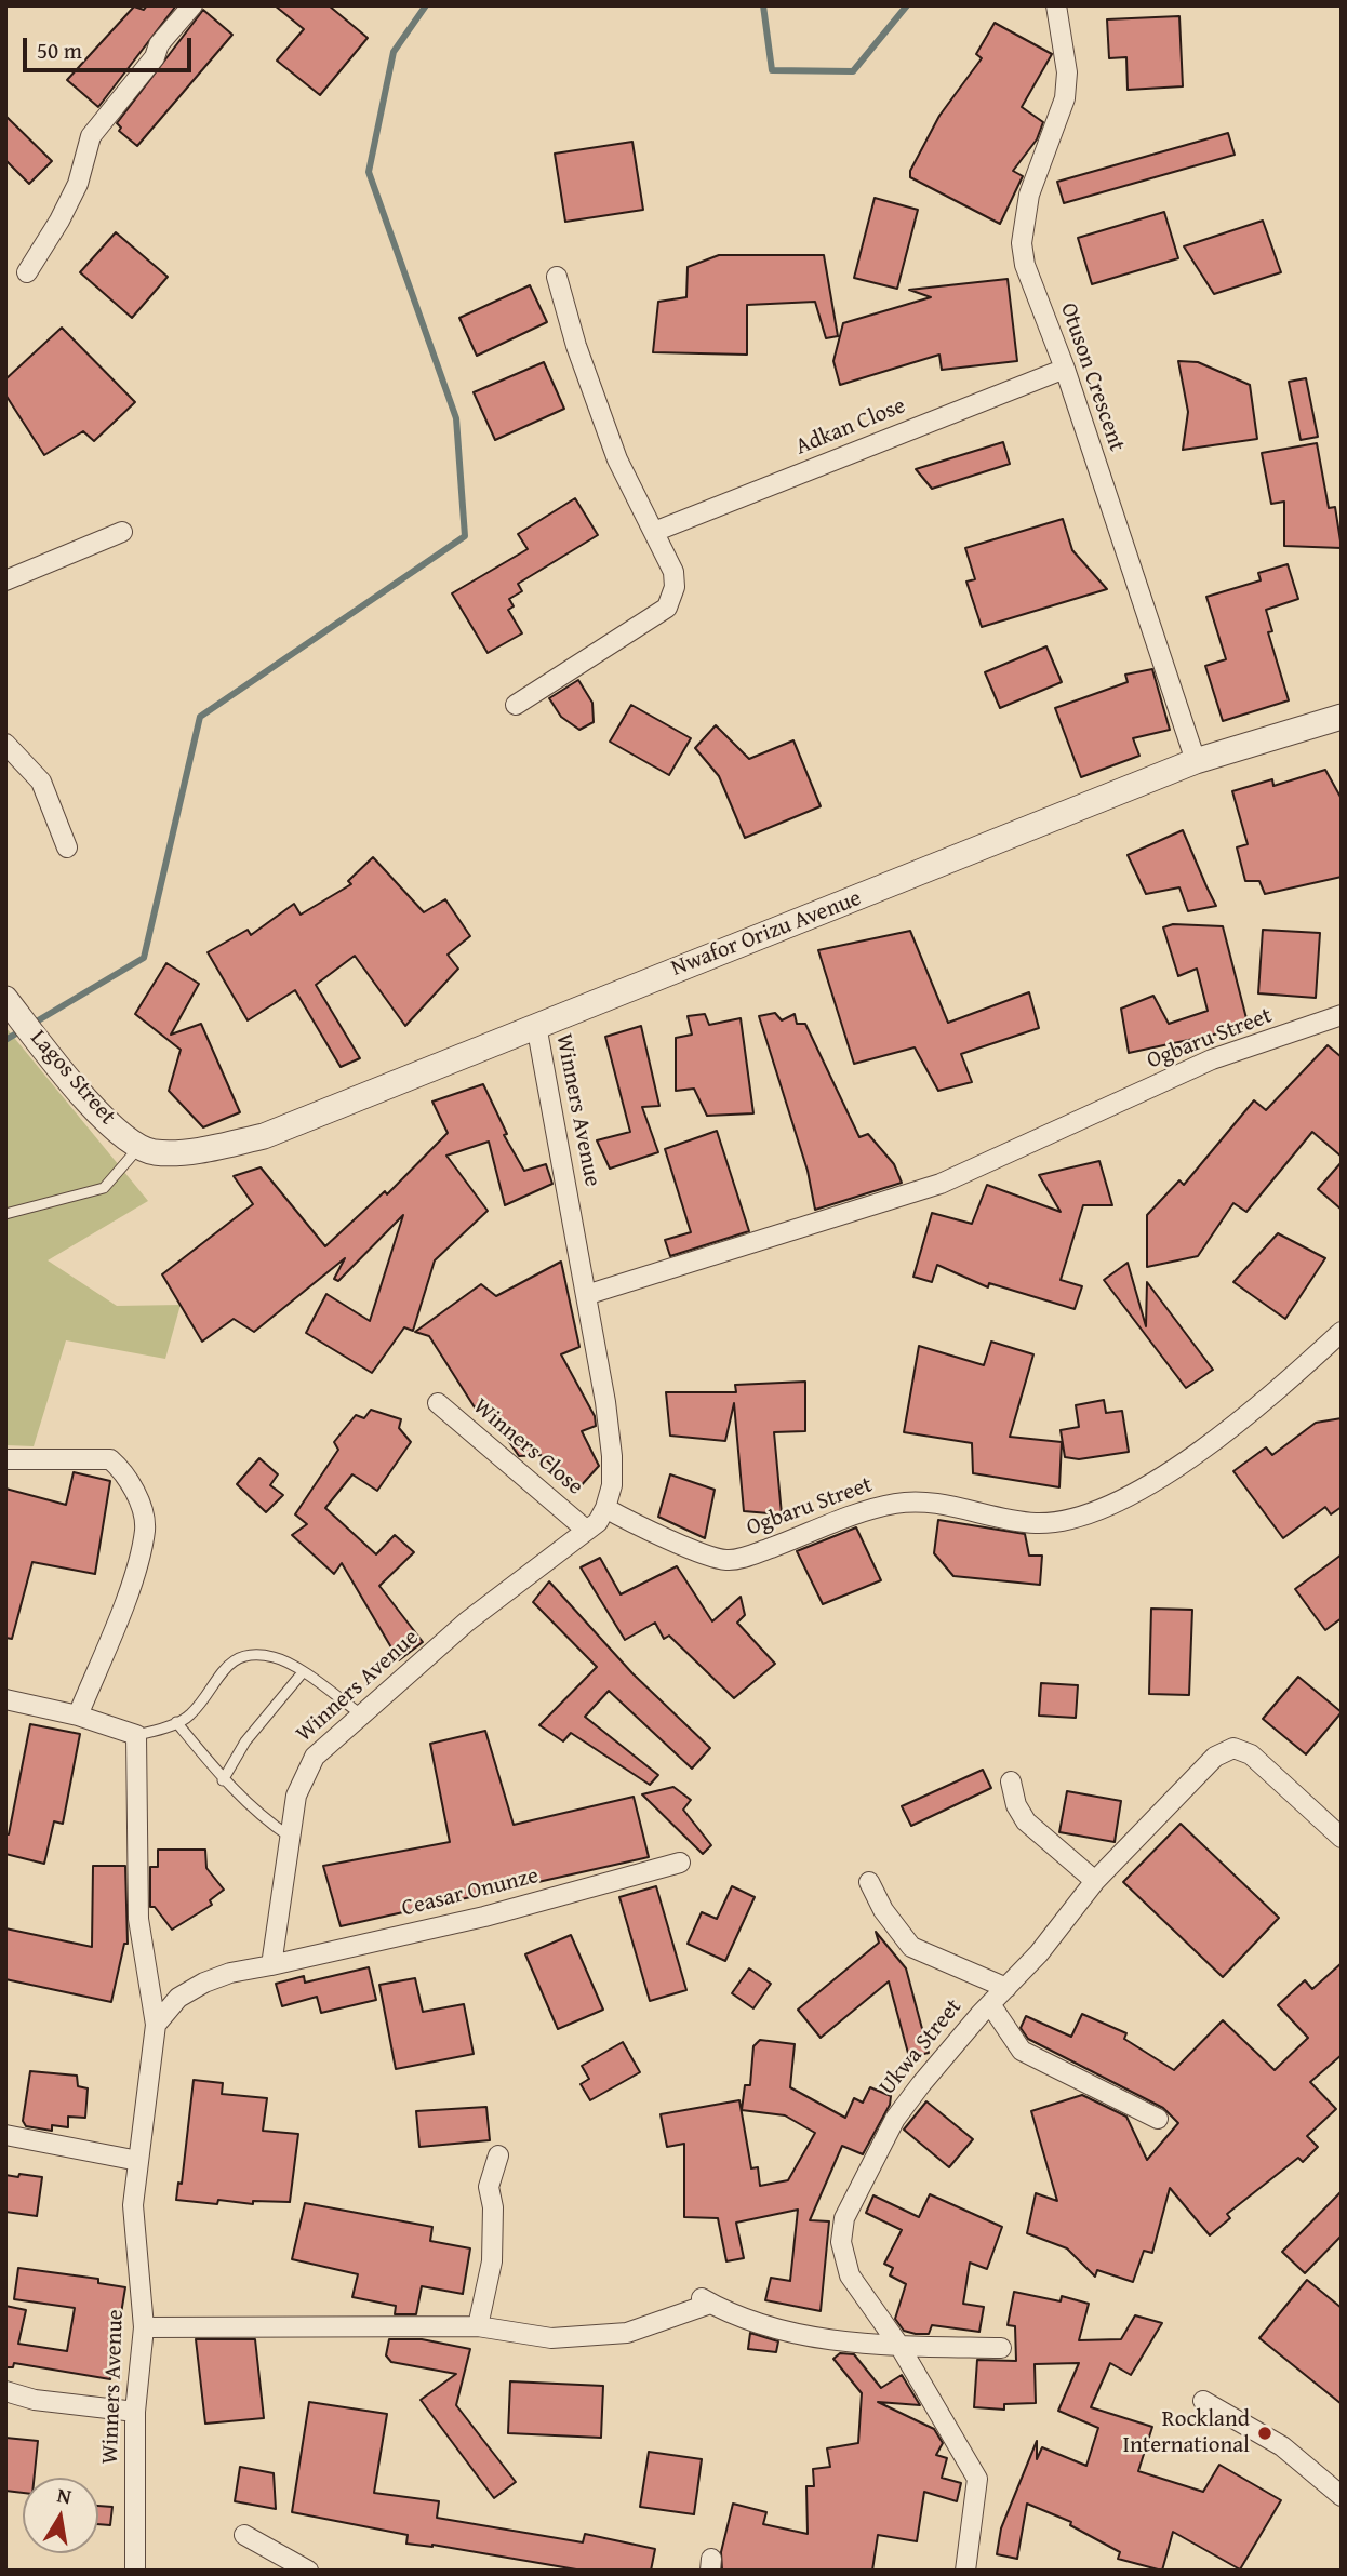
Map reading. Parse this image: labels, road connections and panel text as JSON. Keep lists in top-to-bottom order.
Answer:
{
  "streets": {
    "street": [
      "Otuson Crescent",
      "Adkan Close",
      "Nwafor Orizu Avenue",
      "Ogbaru Street",
      "Lagos Street",
      "Winners Avenue",
      "Winners Close",
      "Ceasar Onunze",
      "Ukwa Street"
    ]
  },
  "crossings": [
    ["Otuson Crescent", "Adkan Close"],
    ["Otuson Crescent", "Nwafor Orizu Avenue"],
    ["Nwafor Orizu Avenue", "Lagos Street"],
    ["Nwafor Orizu Avenue", "Winners Avenue"],
    ["Ogbaru Street", "Winners Avenue"],
    ["Winners Avenue", "Winners Close"],
    ["Winners Avenue", "Ceasar Onunze"]
  ],
  "places": ["Rockland International"],
  "scale_bar": "50 m",
  "north": "top"
}
